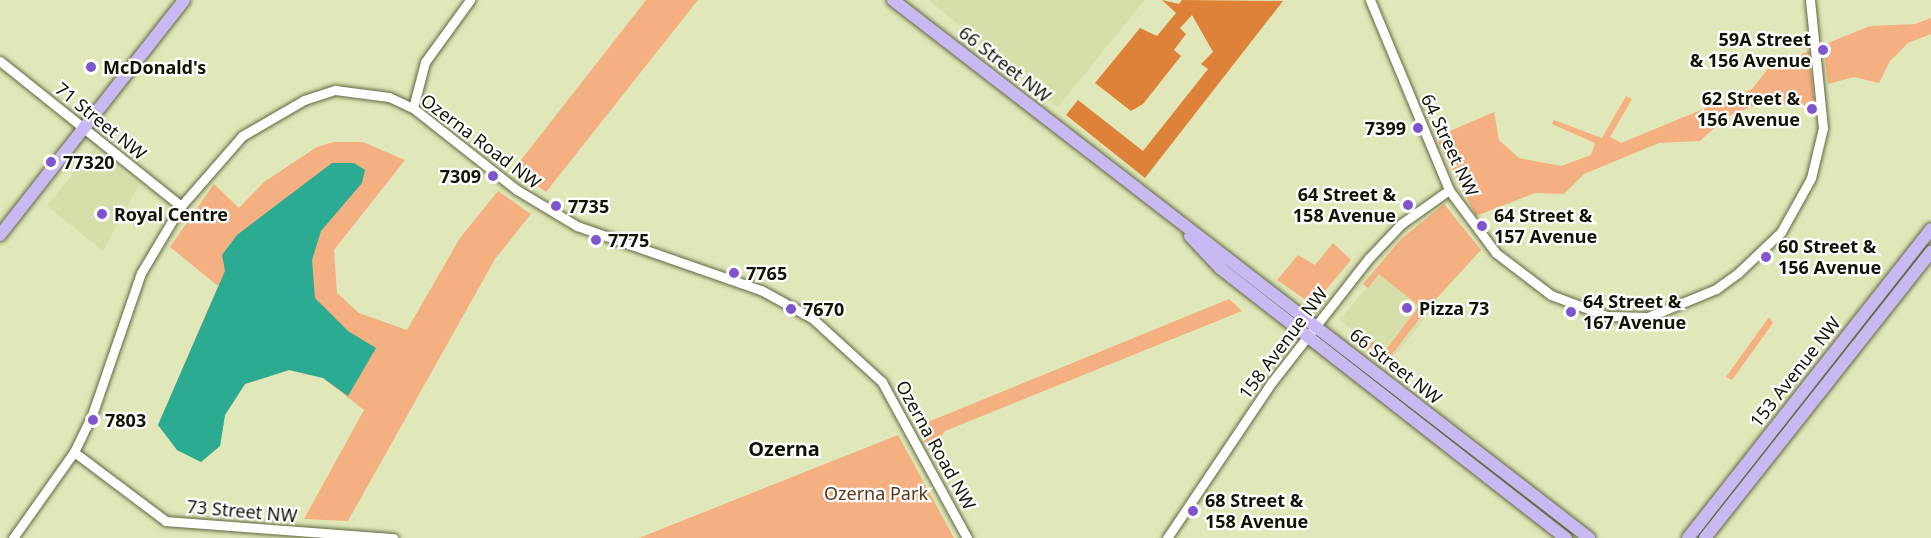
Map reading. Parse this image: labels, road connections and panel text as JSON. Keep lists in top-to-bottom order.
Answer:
{
  "streets": {
    "main road": ["66 Street NW", "153 Avenue NW"],
    "street": [
      "71 Street NW",
      "Ozerna Road NW",
      "64 Street NW",
      "158 Avenue NW",
      "73 Street NW"
    ]
  },
  "crossings": [
    ["66 Street NW", "158 Avenue NW"],
    ["71 Street NW", "Ozerna Road NW"],
    ["Ozerna Road NW", "73 Street NW"],
    ["64 Street NW", "158 Avenue NW"]
  ],
  "districts": ["Ozerna"],
  "parks": ["Ozerna Park"],
  "places": [
    "59A Street & 156 Avenue",
    "McDonald's",
    "62 Street & 156 Avenue",
    "7399",
    "77320",
    "7309",
    "64 Street & 158 Avenue",
    "7735",
    "Royal Centre",
    "64 Street & 157 Avenue",
    "7775",
    "60 Street & 156 Avenue",
    "7765",
    "Pizza 73",
    "7670",
    "64 Street & 167 Avenue",
    "7803",
    "68 Street & 158 Avenue"
  ]
}
